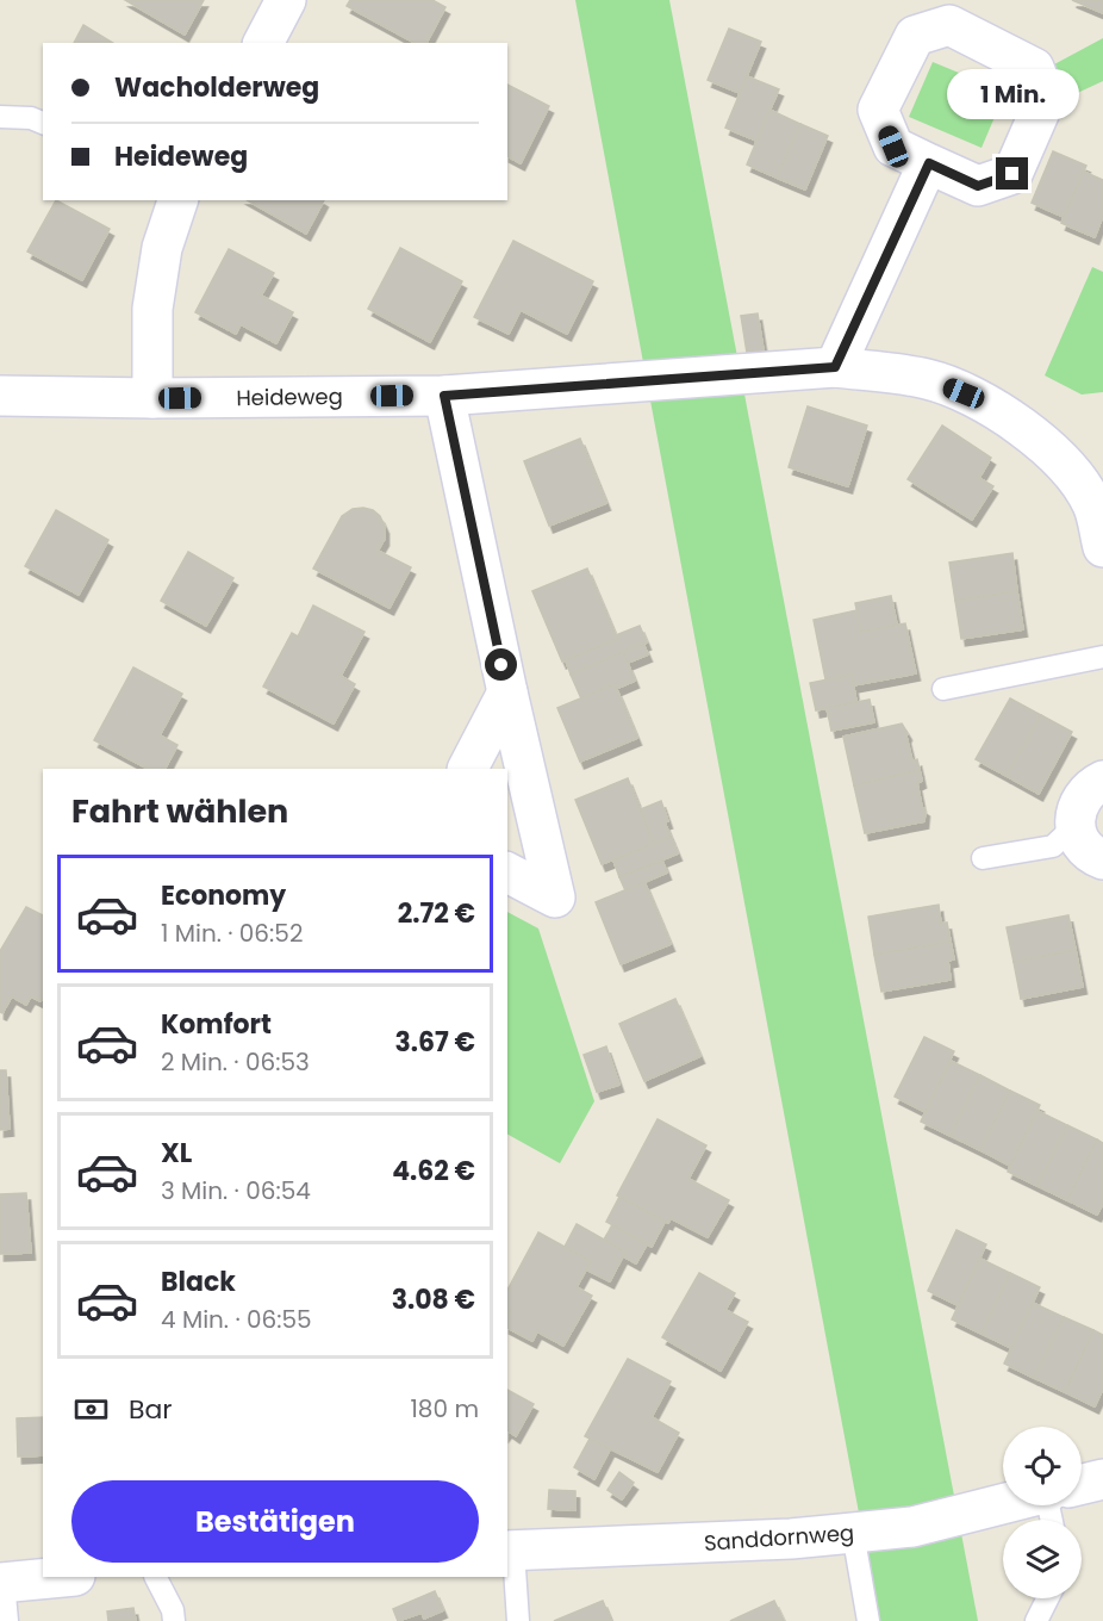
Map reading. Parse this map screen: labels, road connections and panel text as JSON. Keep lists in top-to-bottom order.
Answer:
{
  "streets": {
    "street": ["Heideweg", "Sanddornweg"]
  },
  "page": {
    "banner": ["Wacholderweg", "Heideweg"],
    "bubble": "1 Min.",
    "heading": "Fahrt wählen",
    "list": [
      {
        "name": "Economy",
        "note": "1 Min. · 06:52",
        "value": "2.72 €"
      },
      {
        "name": "Komfort",
        "note": "2 Min. · 06:53",
        "value": "3.67 €"
      },
      {
        "name": "XL",
        "note": "3 Min. · 06:54",
        "value": "4.62 €"
      },
      {
        "name": "Black",
        "note": "4 Min. · 06:55",
        "value": "3.08 €"
      }
    ],
    "pay": ["Bar", "180 m"],
    "buttons": "Bestätigen"
  }
}
